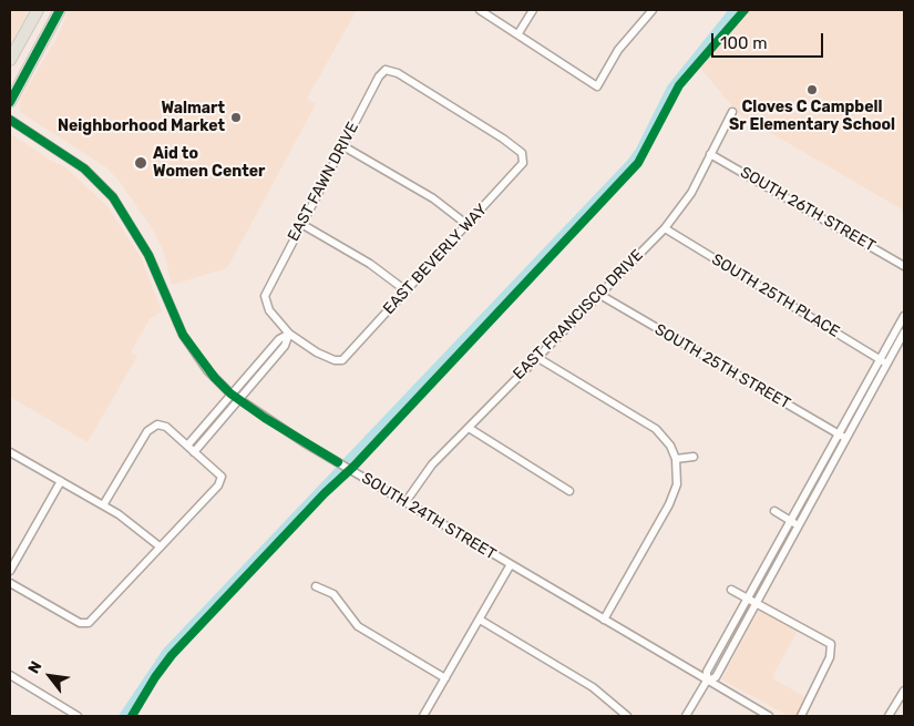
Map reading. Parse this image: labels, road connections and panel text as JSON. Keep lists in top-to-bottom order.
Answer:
{
  "streets": {
    "street": [
      "EAST FAWN DRIVE",
      "SOUTH 26TH STREET",
      "EAST BEVERLY WAY",
      "SOUTH 25TH PLACE",
      "EAST FRANCISCO DRIVE",
      "SOUTH 25TH STREET",
      "SOUTH 24TH STREET"
    ]
  },
  "crossings": [
    ["EAST FAWN DRIVE", "EAST BEVERLY WAY"],
    ["SOUTH 26TH STREET", "EAST FRANCISCO DRIVE"],
    ["SOUTH 25TH PLACE", "EAST FRANCISCO DRIVE"],
    ["EAST FRANCISCO DRIVE", "SOUTH 25TH STREET"],
    ["EAST FRANCISCO DRIVE", "SOUTH 24TH STREET"]
  ],
  "places": ["Cloves C Campbell Sr Elementary School", "Walmart Neighborhood Market", "Aid to Women Center"],
  "scale_bar": "100 m",
  "north": "top left"
}
